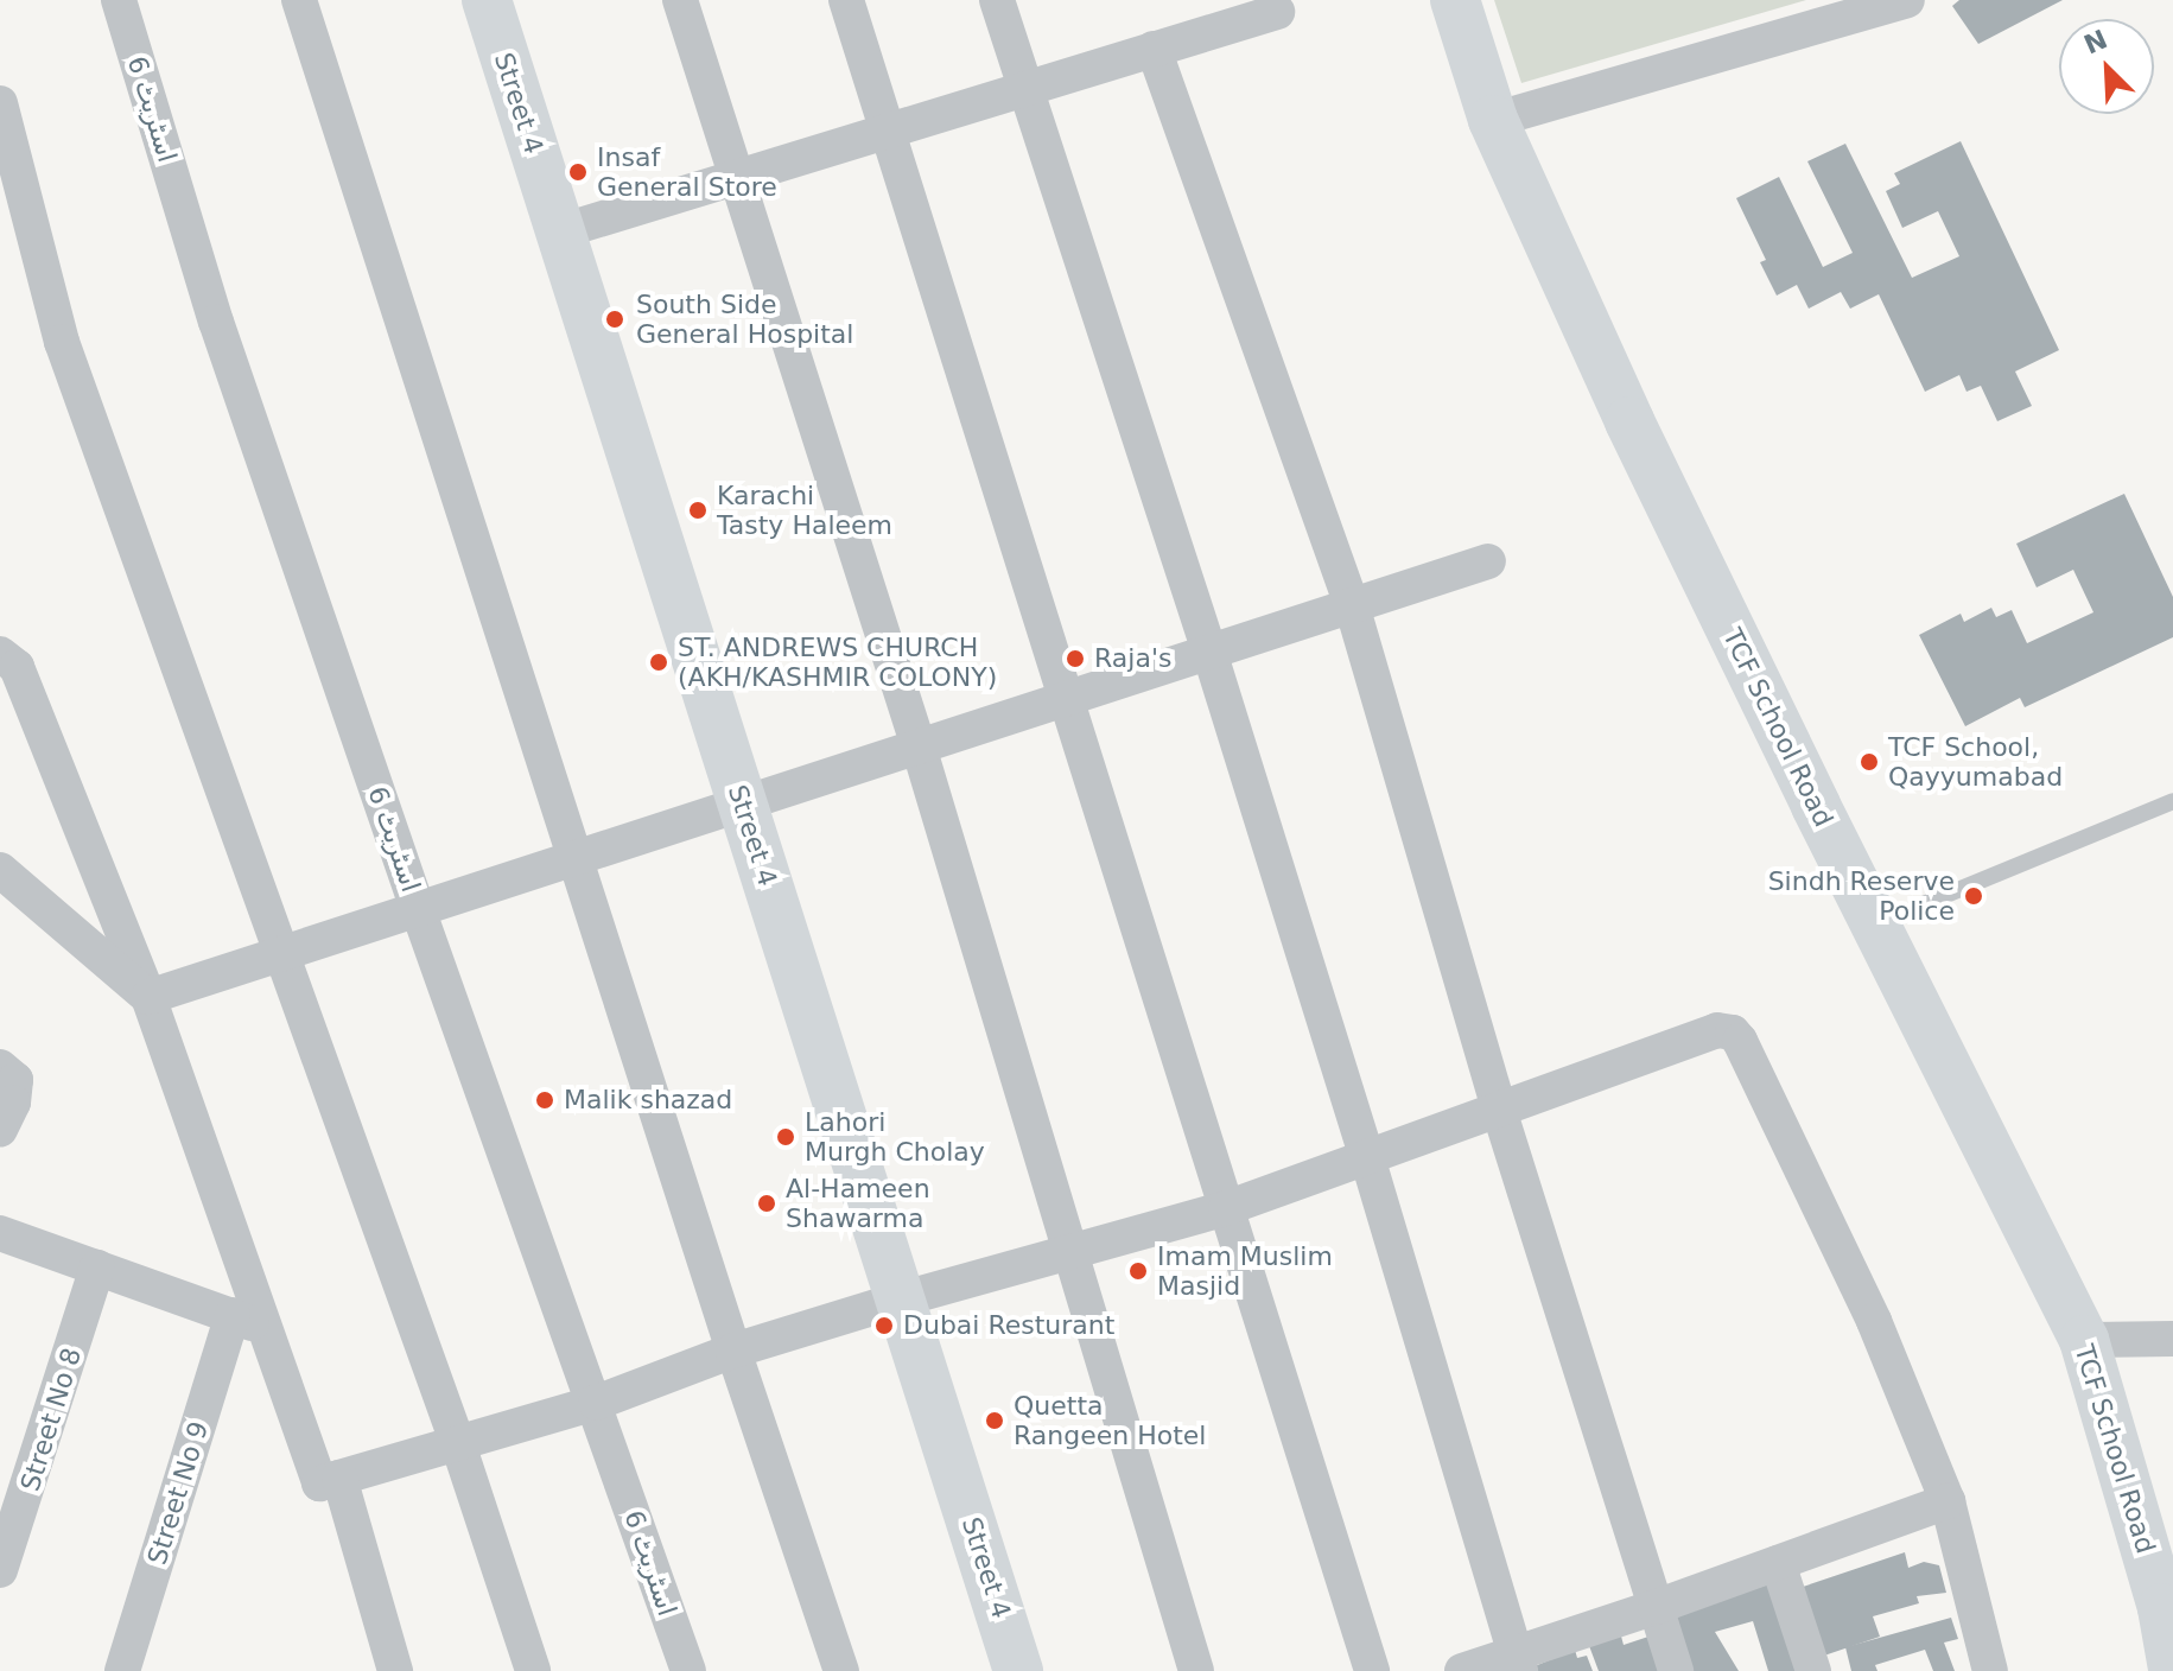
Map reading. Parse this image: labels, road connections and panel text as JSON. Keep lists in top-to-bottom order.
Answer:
{
  "streets": {
    "street": [
      "Street 4",
      "اسٹریٹ 6",
      "TCF School Road",
      "Street No 8",
      "Street No 9"
    ]
  },
  "places": [
    "Insaf General Store",
    "South Side General Hospital",
    "Karachi Tasty Haleem",
    "Raja's",
    "ST. ANDREWS CHURCH (AKH/KASHMIR COLONY)",
    "TCF School, Qayyumabad",
    "Sindh Reserve Police",
    "Malik shazad",
    "Lahori Murgh Cholay",
    "Al-Hameen Shawarma",
    "Imam Muslim Masjid",
    "Dubai Resturant",
    "Quetta Rangeen Hotel"
  ],
  "north": "top left"
}
